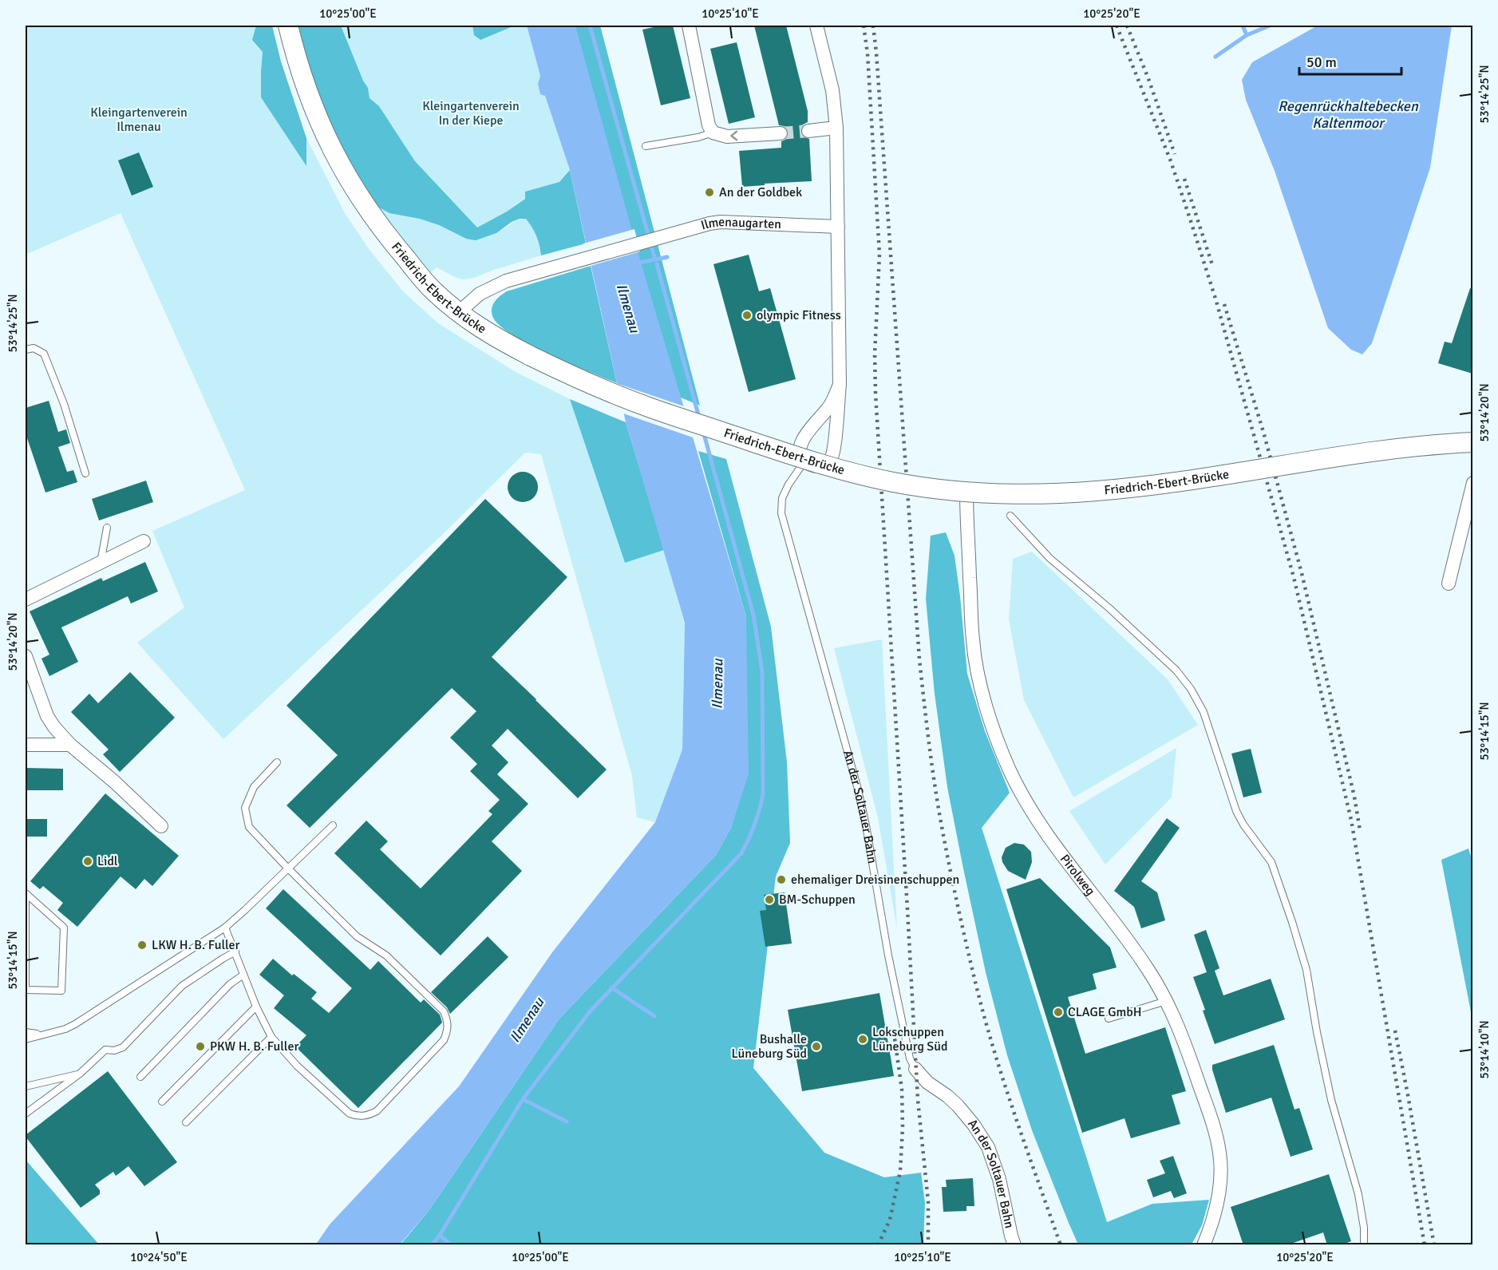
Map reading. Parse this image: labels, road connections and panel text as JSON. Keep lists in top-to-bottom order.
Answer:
{
  "streets": {
    "main road": ["Friedrich-Ebert-Brücke"],
    "street": ["Ilmenaugarten", "An der Soltauer Bahn", "Pirolweg"]
  },
  "crossings": [
    ["Ilmenaugarten", "Friedrich-Ebert-Brücke"],
    ["Friedrich-Ebert-Brücke", "Pirolweg"]
  ],
  "water": ["Regenrückhaltebecken Kaltenmoor", "Ilmenau"],
  "parks": ["Kleingartenverein In der Kiepe", "Kleingartenverein Ilmenau"],
  "places": [
    "An der Goldbek",
    "olympic Fitness",
    "Lidl",
    "ehemaliger Dreisinenschuppen",
    "BM-Schuppen",
    "LKW H. B. Fuller",
    "CLAGE GmbH",
    "Lokschuppen Lüneburg Süd",
    "PKW H. B. Fuller",
    "Bushalle Lüneburg Süd"
  ],
  "scale_bar": "50 m",
  "coordinates": [
    "10°25'00\"E",
    "10°25'10\"E",
    "10°25'20\"E",
    "53°14'25\"N",
    "53°14'20\"N",
    "53°14'15\"N",
    "53°14'10\"N",
    "10°24'50\"E"
  ]
}
